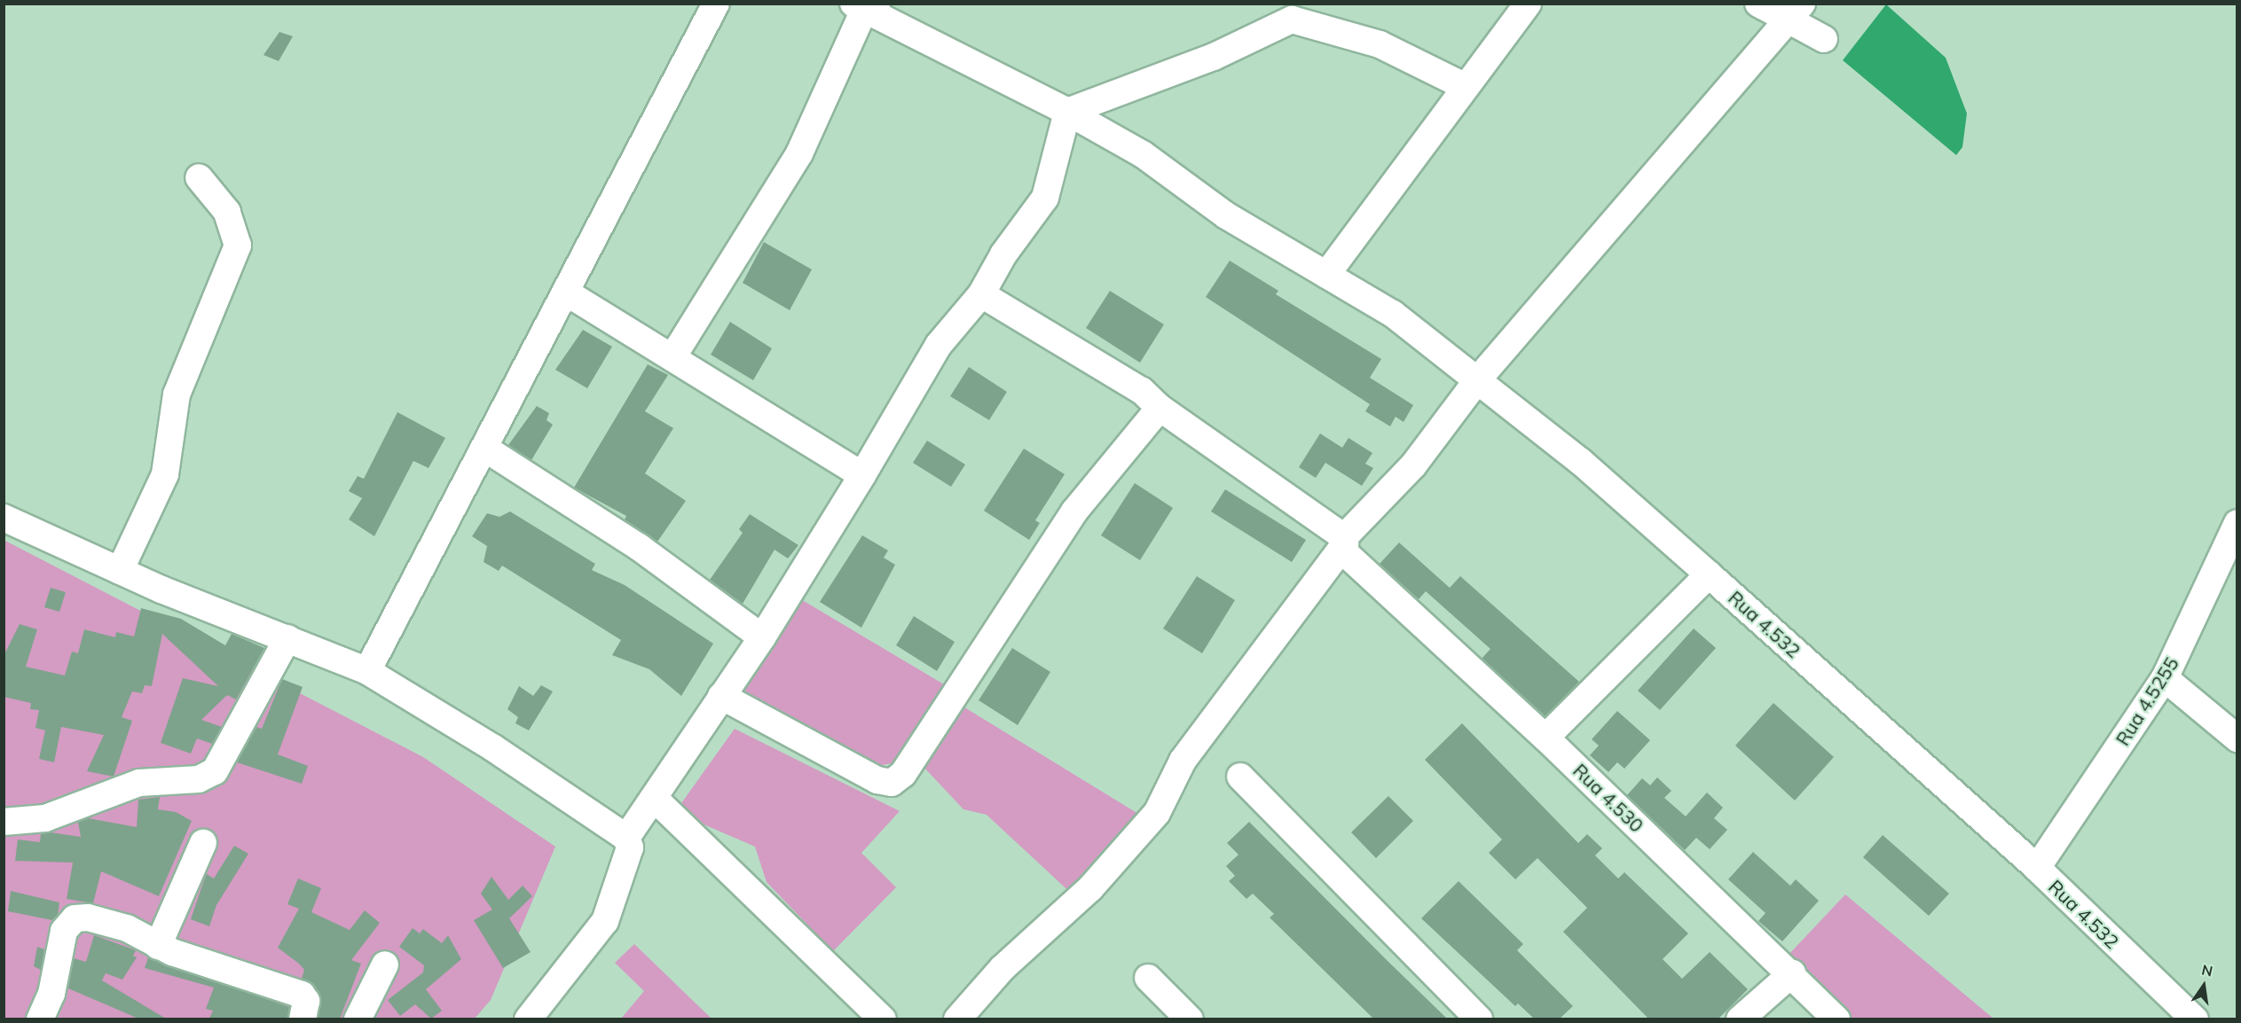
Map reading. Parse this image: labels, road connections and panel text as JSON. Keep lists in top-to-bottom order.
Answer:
{
  "streets": {
    "street": ["Rua 4.532", "Rua 4.5255", "Rua 4.530"]
  },
  "crossings": [
    ["Rua 4.532", "Rua 4.5255"]
  ],
  "north": "top"
}
